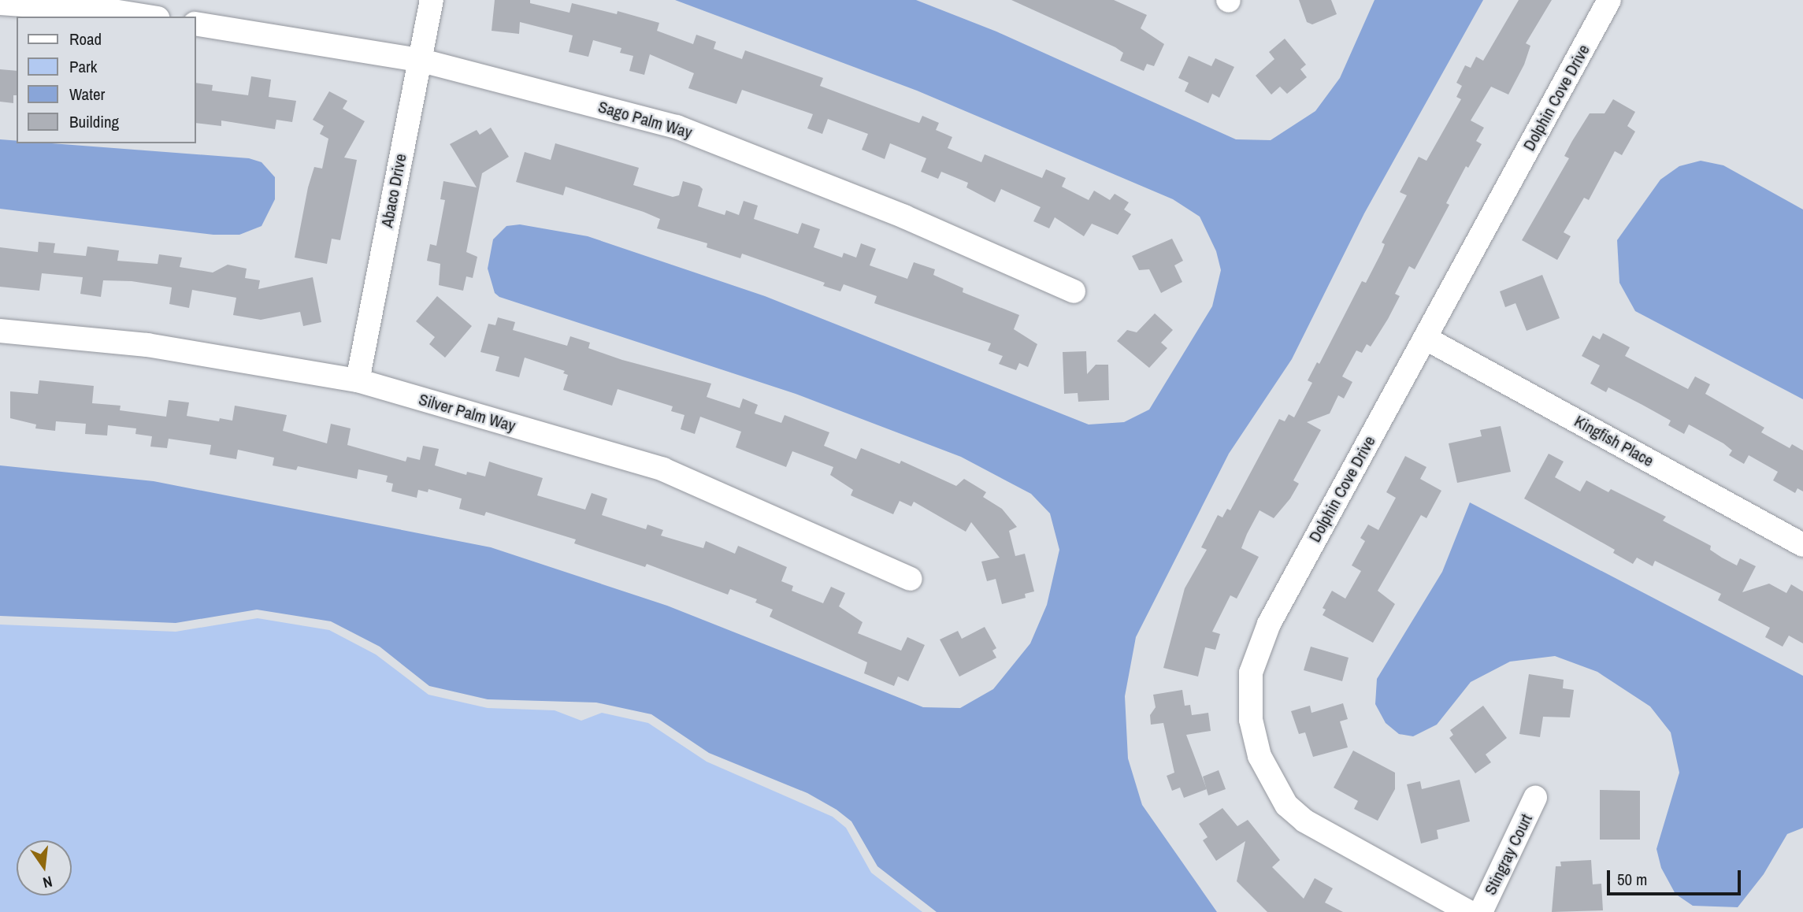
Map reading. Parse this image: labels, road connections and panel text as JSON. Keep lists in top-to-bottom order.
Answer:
{
  "streets": {
    "street": [
      "Dolphin Cove Drive",
      "Sago Palm Way",
      "Abaco Drive",
      "Silver Palm Way",
      "Kingfish Place",
      "Stingray Court"
    ]
  },
  "crossings": [
    ["Dolphin Cove Drive", "Kingfish Place"],
    ["Sago Palm Way", "Abaco Drive"],
    ["Abaco Drive", "Silver Palm Way"]
  ],
  "legend": [
    "Road",
    "Park",
    "Water",
    "Building"
  ],
  "scale_bar": "50 m",
  "north": "bottom"
}
